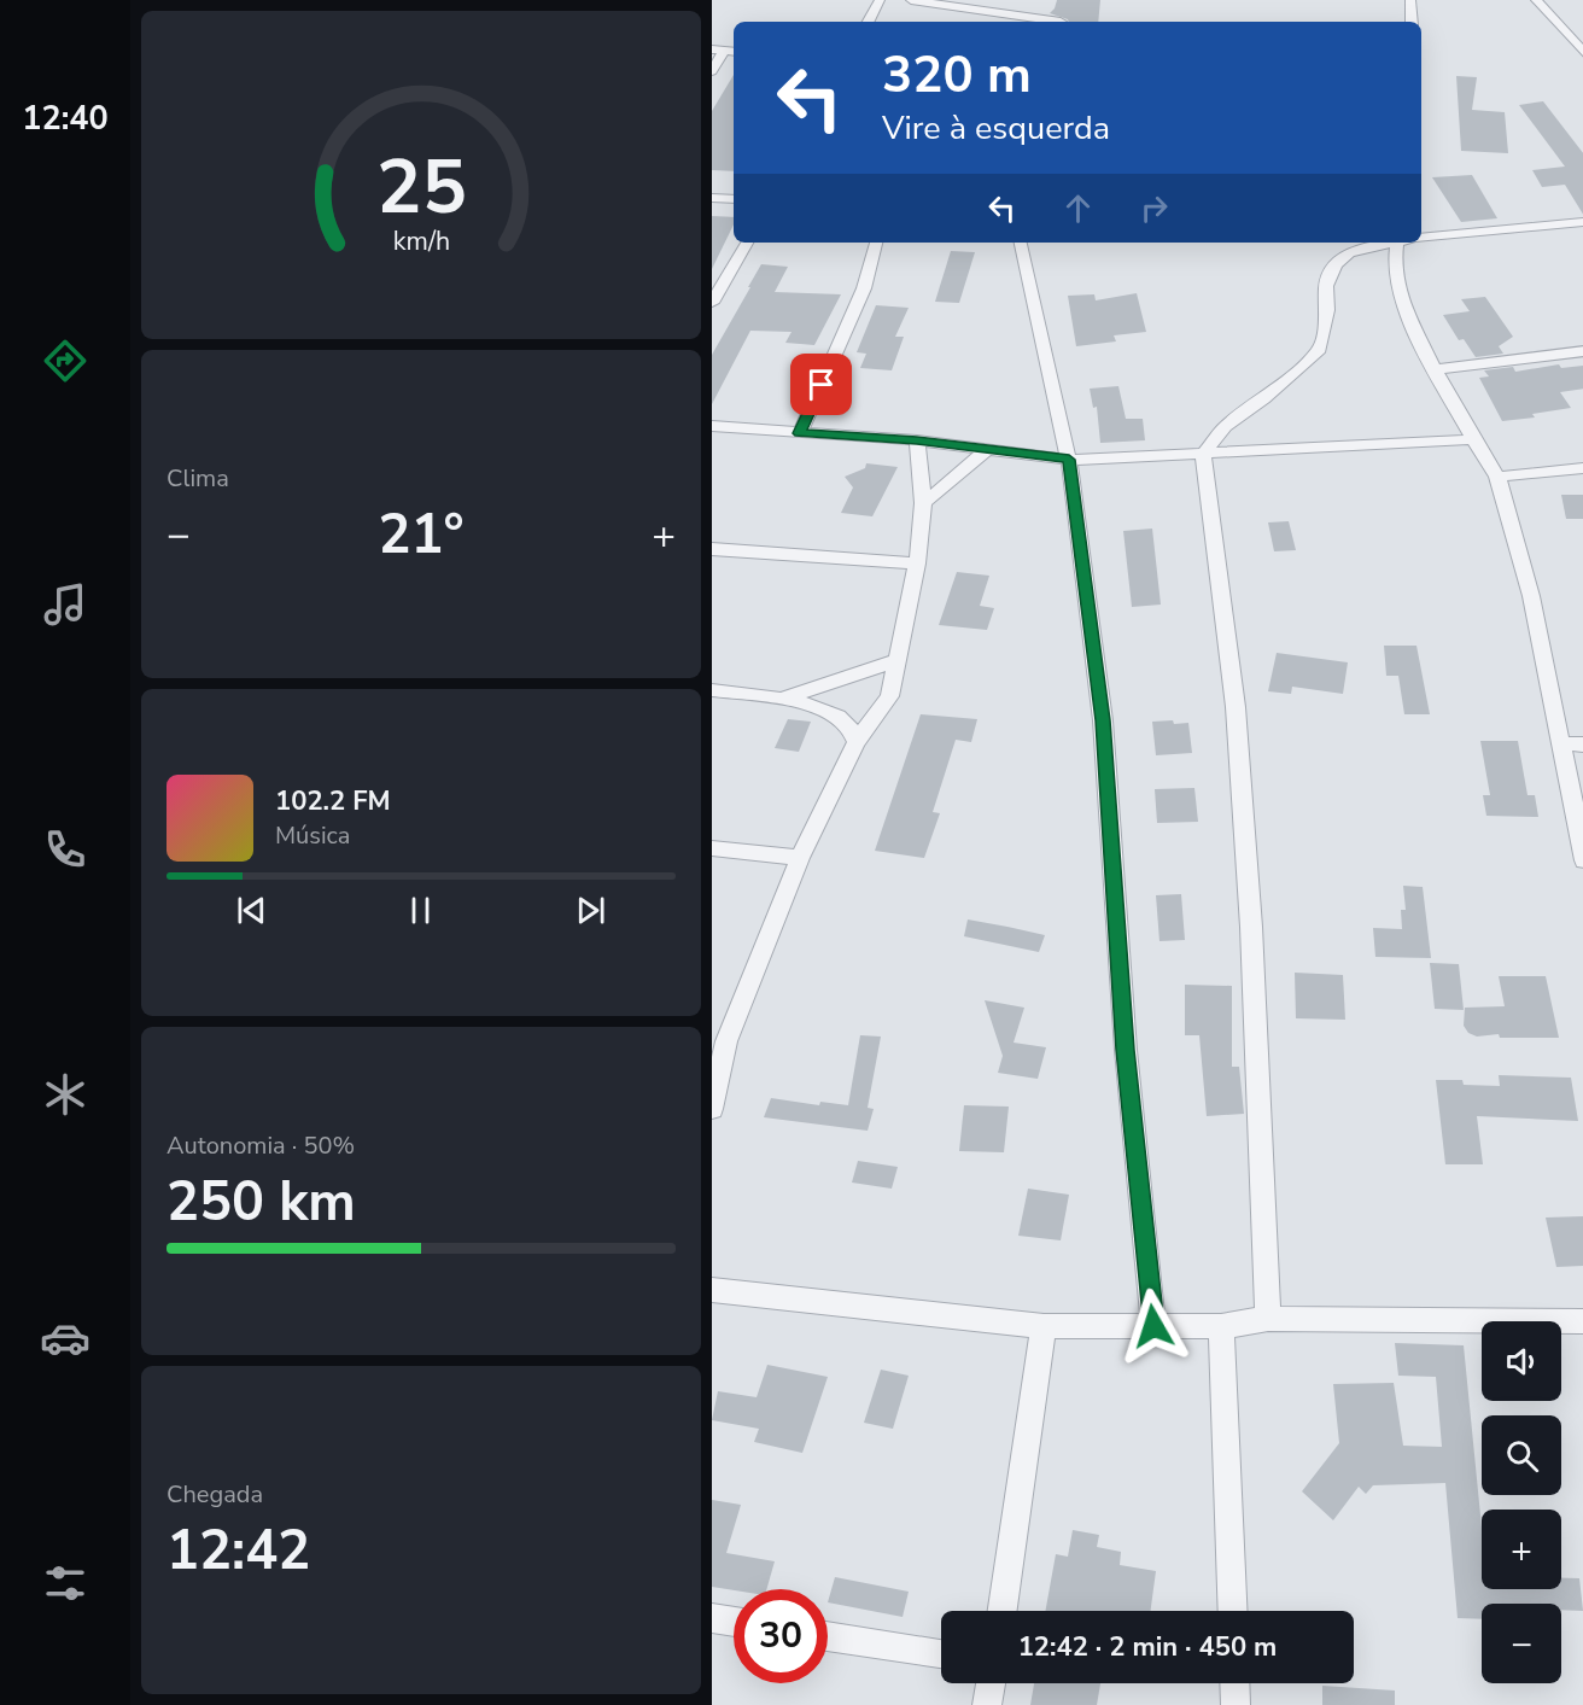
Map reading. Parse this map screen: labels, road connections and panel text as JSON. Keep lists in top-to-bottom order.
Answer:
{
  "page": {
    "tabs": "12:40",
    "turn": ["320 m", "Vire à esquerda"],
    "tile": [
      "Clima",
      ["Autonomia · 50%", "250 km"],
      ["Chegada", "12:42"]
    ],
    "heat": ["−", "21°", "+"],
    "song": ["102.2 FM", "Música"],
    "map_buttons": ["+", "−"],
    "limit": "30",
    "trip": "12:42 · 2 min · 450 m",
    "gauge": ["25", "km/h"]
  }
}
